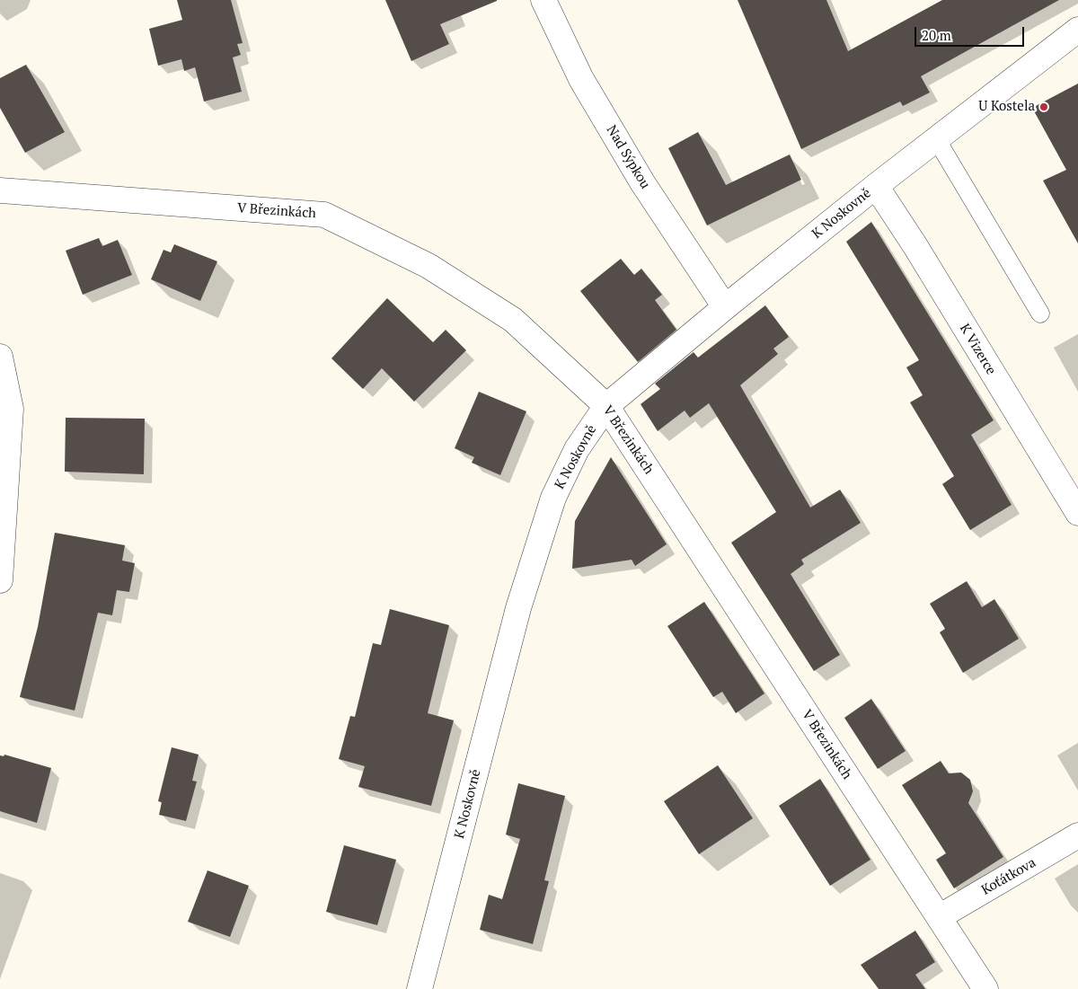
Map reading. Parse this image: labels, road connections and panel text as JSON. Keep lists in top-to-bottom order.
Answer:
{
  "streets": {
    "street": [
      "Nad Sýpkou",
      "V Březinkách",
      "K Noskovně",
      "K Vizerce",
      "Koťátkova"
    ]
  },
  "crossings": [
    ["Nad Sýpkou", "K Noskovně"],
    ["V Březinkách", "K Noskovně"],
    ["V Březinkách", "Koťátkova"],
    ["K Noskovně", "K Vizerce"]
  ],
  "places": ["U Kostela"],
  "scale_bar": "20 m"
}
